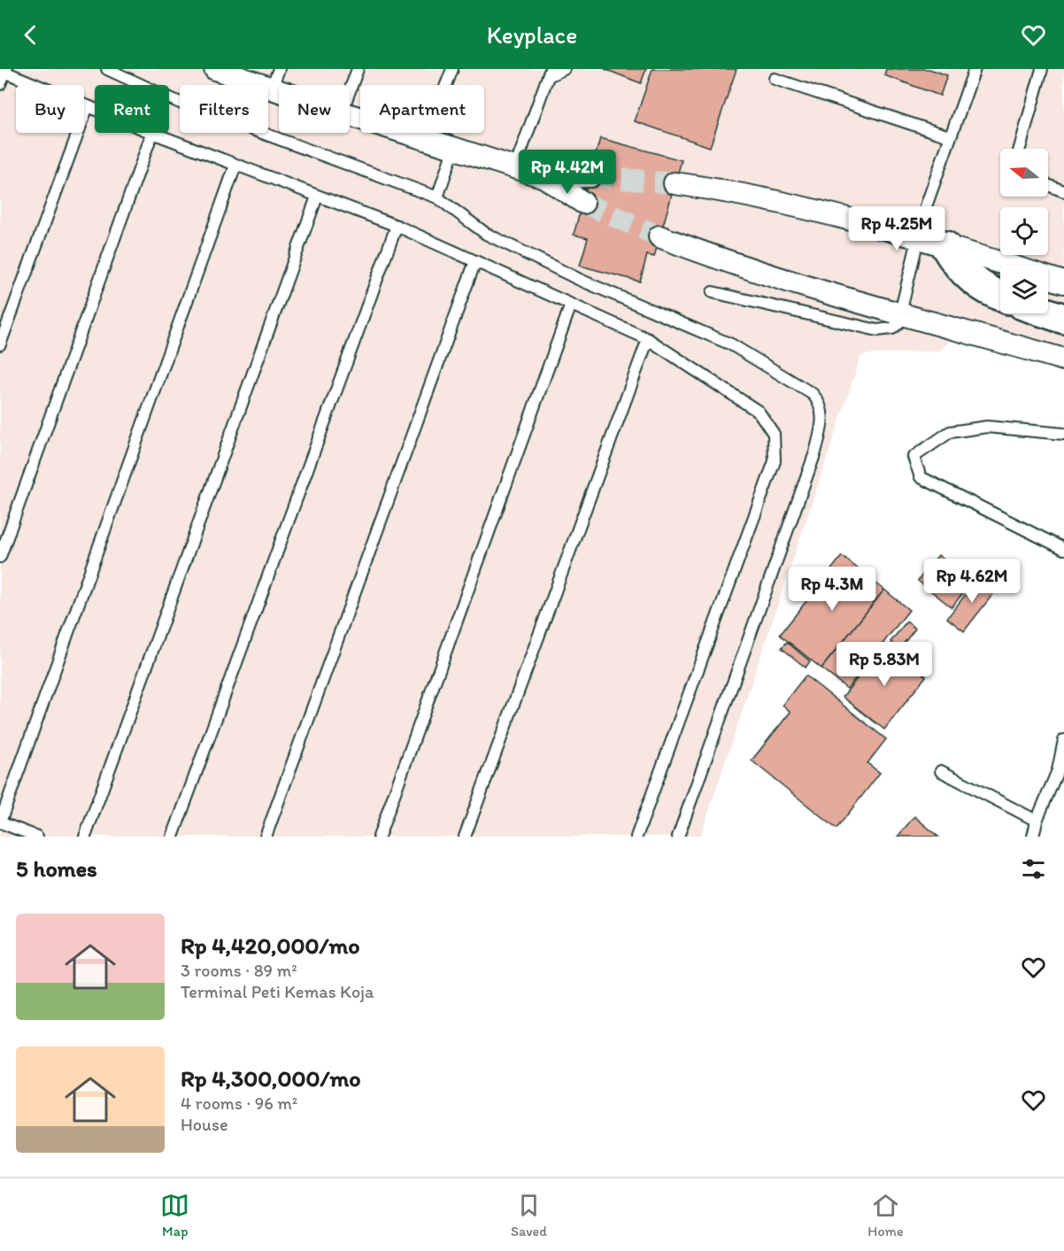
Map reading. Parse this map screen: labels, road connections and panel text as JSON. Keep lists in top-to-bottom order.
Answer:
{
  "north": "left",
  "page": {
    "header": "Keyplace",
    "chip": [
      "Buy",
      "Rent",
      "Filters",
      "New",
      "Apartment"
    ],
    "price": [
      "Rp 4.42M",
      "Rp 4.25M",
      "Rp 4.62M",
      "Rp 4.3M",
      "Rp 5.83M"
    ],
    "heading": "5 homes",
    "list": [
      {
        "name": "Rp 4,420,000/mo",
        "note": "3 rooms · 89 m² · Terminal Peti Kemas Koja"
      },
      {
        "name": "Rp 4,300,000/mo",
        "note": "4 rooms · 96 m² · House"
      }
    ],
    "tabs": ["Map", "Saved", "Home"]
  }
}
